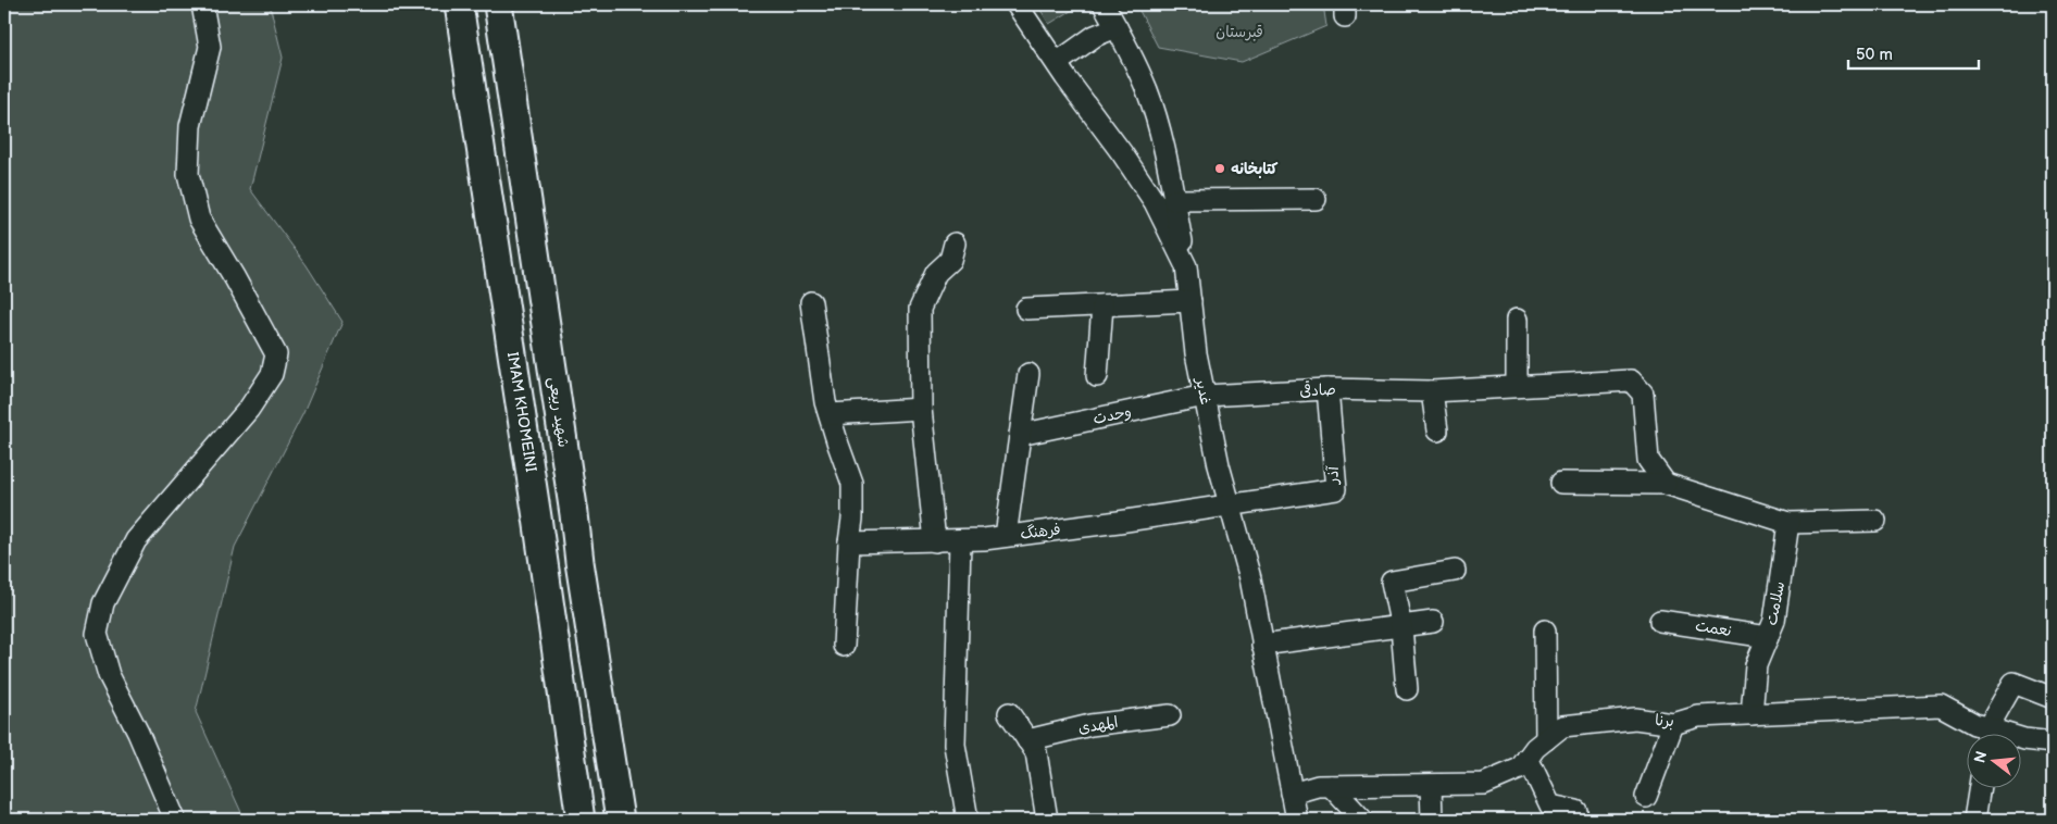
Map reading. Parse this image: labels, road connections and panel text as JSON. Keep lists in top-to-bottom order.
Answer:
{
  "streets": {
    "main road": ["IMAM KHOMEINI", "شهید ربیعی"],
    "street": [
      "صادقی",
      "غدیر",
      "وحدت",
      "آذر",
      "فرهنگ",
      "سلامت",
      "نعمت",
      "برنا",
      "المهدی"
    ]
  },
  "crossings": [
    ["صادقی", "غدیر"],
    ["صادقی", "وحدت"],
    ["صادقی", "آذر"],
    ["غدیر", "وحدت"],
    ["غدیر", "آذر"],
    ["غدیر", "فرهنگ"],
    ["غدیر", "برنا"],
    ["آذر", "فرهنگ"],
    ["سلامت", "نعمت"],
    ["سلامت", "برنا"]
  ],
  "parks": ["قبرستان"],
  "places": ["کتابخانه"],
  "scale_bar": "50 m",
  "north": "left"
}
